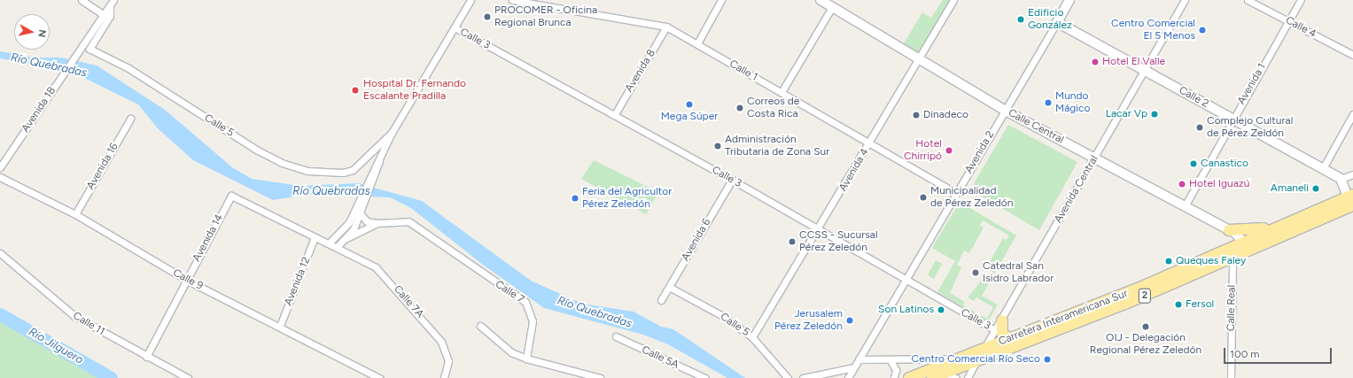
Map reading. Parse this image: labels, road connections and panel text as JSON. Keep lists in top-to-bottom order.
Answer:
{
  "streets": {
    "highway": ["2", "Carretera Interamericana Sur"],
    "main road": ["Calle 2", "Calle Central", "Avenida 2"],
    "street": [
      "Calle 4",
      "Calle 3",
      "Avenida 8",
      "Calle 1",
      "Avenida 1",
      "Avenida 18",
      "Calle 5",
      "Avenida 16",
      "Avenida 4",
      "Avenida Central",
      "Avenida 14",
      "Avenida 6",
      "Calle 9",
      "Avenida 12",
      "Calle 7",
      "Calle 7A",
      "Calle Real",
      "Calle 11",
      "Calle 5A"
    ]
  },
  "crossings": [
    ["Calle 4", "Avenida 1"],
    ["Calle 3", "Avenida 8"],
    ["Calle 3", "Avenida 2"],
    ["Calle 3", "Avenida 4"],
    ["Calle 3", "Avenida Central"],
    ["Calle 3", "Avenida 6"],
    ["Avenida 8", "Calle 1"],
    ["Calle 1", "Avenida 2"],
    ["Calle 1", "Avenida 4"],
    ["Avenida 1", "Calle 2"],
    ["Avenida 1", "Calle Central"],
    ["Calle 2", "Avenida 2"],
    ["Calle 2", "Avenida Central"],
    ["Avenida 18", "Calle 5"],
    ["Calle 5", "Avenida 4"],
    ["Calle 5", "Avenida 6"],
    ["Calle Central", "Avenida 2"],
    ["Calle Central", "Avenida 4"],
    ["Calle Central", "Avenida Central"],
    ["Calle Central", "Carretera Interamericana Sur"],
    ["Avenida 16", "Calle 9"],
    ["Avenida Central", "Carretera Interamericana Sur"],
    ["Avenida 14", "Calle 9"],
    ["Avenida 14", "Avenida 12"],
    ["Avenida 14", "Calle 11"],
    ["Calle 9", "Avenida 12"],
    ["Calle Real", "Carretera Interamericana Sur"]
  ],
  "water": ["Río Quebradas", "Río Jilguero"],
  "places": [
    "PROCOMER - Oficina Regional Brunca",
    "Edificio González",
    "Centro Comercial El 5 Menos",
    "Hotel El Valle",
    "Hospital Dr. Fernando Escalante Pradilla",
    "Mundo Mágico",
    "Mega Súper",
    "Correos de Costa Rica",
    "Lacar Vp",
    "Dinadeco",
    "Complejo Cultural de Pérez Zeldón",
    "Administración Tributaria de Zona Sur",
    "Hotel Chirripó",
    "Canastico",
    "Hotel Iguazú",
    "Amaneli",
    "Municipalidad de Pérez Zeledón",
    "Feria del Agricultor Pérez Zeledón",
    "CCSS - Sucursal Pérez Zeledón",
    "Queques Faley",
    "Catedral San Isidro Labrador",
    "Fersol",
    "Son Latinos",
    "Jerusalem Pérez Zeledón",
    "OIJ - Delegación Regional Pérez Zeledón",
    "Centro Comercial Río Seco"
  ],
  "scale_bar": "100 m",
  "north": "right"
}
